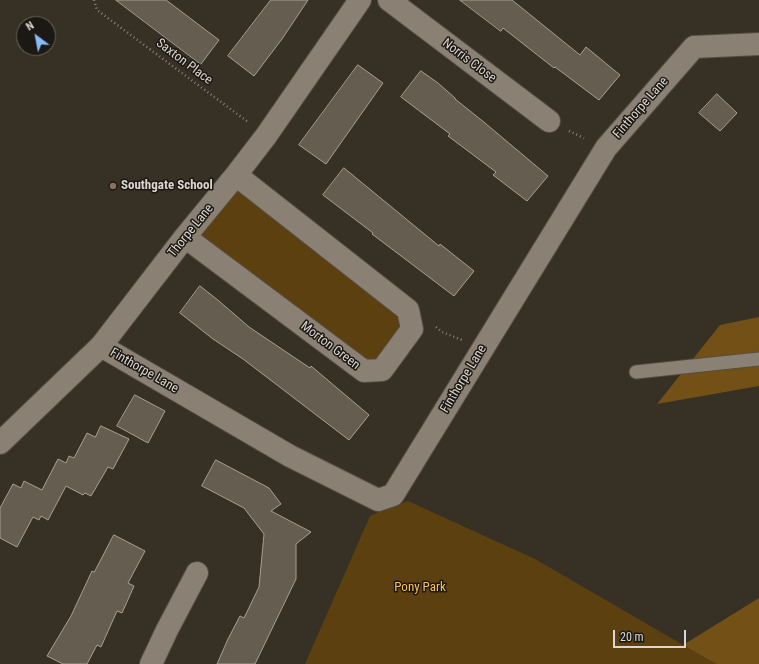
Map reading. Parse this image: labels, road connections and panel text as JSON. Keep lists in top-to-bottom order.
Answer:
{
  "streets": {
    "street": [
      "Norris Close",
      "Finthorpe Lane",
      "Thorpe Lane",
      "Morton Green"
    ],
    "path": ["Saxton Place"]
  },
  "crossings": [
    ["Saxton Place", "Thorpe Lane"],
    ["Finthorpe Lane", "Thorpe Lane"],
    ["Thorpe Lane", "Morton Green"]
  ],
  "parks": ["Pony Park"],
  "places": ["Southgate School"],
  "scale_bar": "20 m",
  "north": "top left"
}
